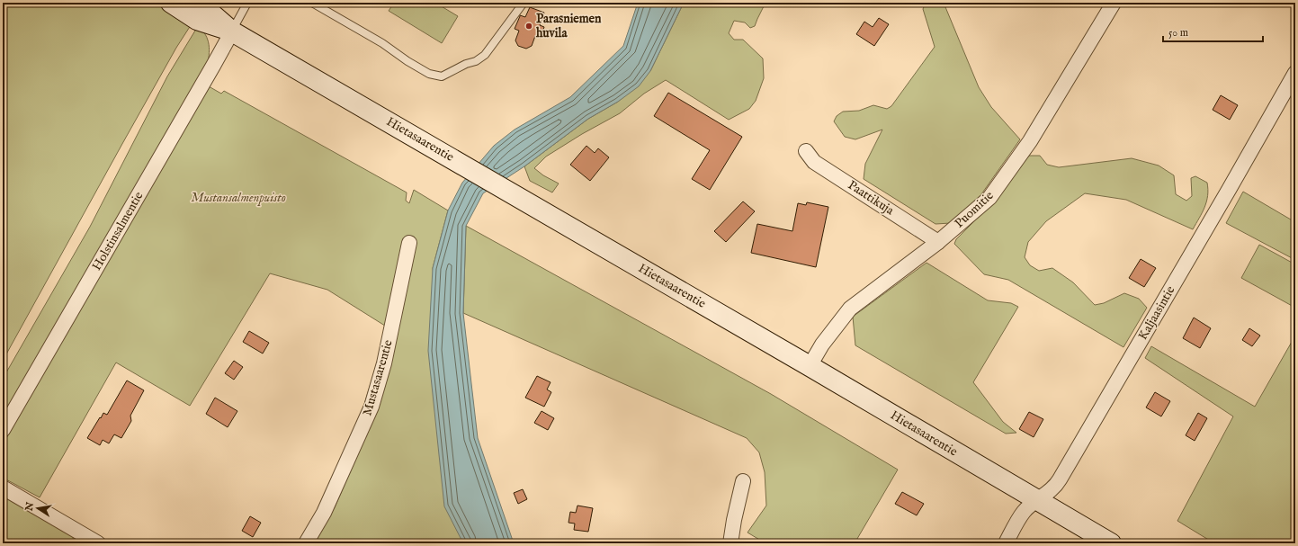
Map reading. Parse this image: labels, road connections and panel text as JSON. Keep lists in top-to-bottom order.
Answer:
{
  "streets": {
    "street": [
      "Hietasaarentie",
      "Paattikuja",
      "Puomitie",
      "Holstinsalmentie",
      "Kaljaasintie",
      "Mustasaarentie"
    ]
  },
  "crossings": [
    ["Hietasaarentie", "Puomitie"],
    ["Hietasaarentie", "Holstinsalmentie"],
    ["Hietasaarentie", "Kaljaasintie"],
    ["Paattikuja", "Puomitie"]
  ],
  "parks": ["Mustansalmenpuisto"],
  "places": ["Parasniemen huvila"],
  "scale_bar": "50 m",
  "north": "left"
}
